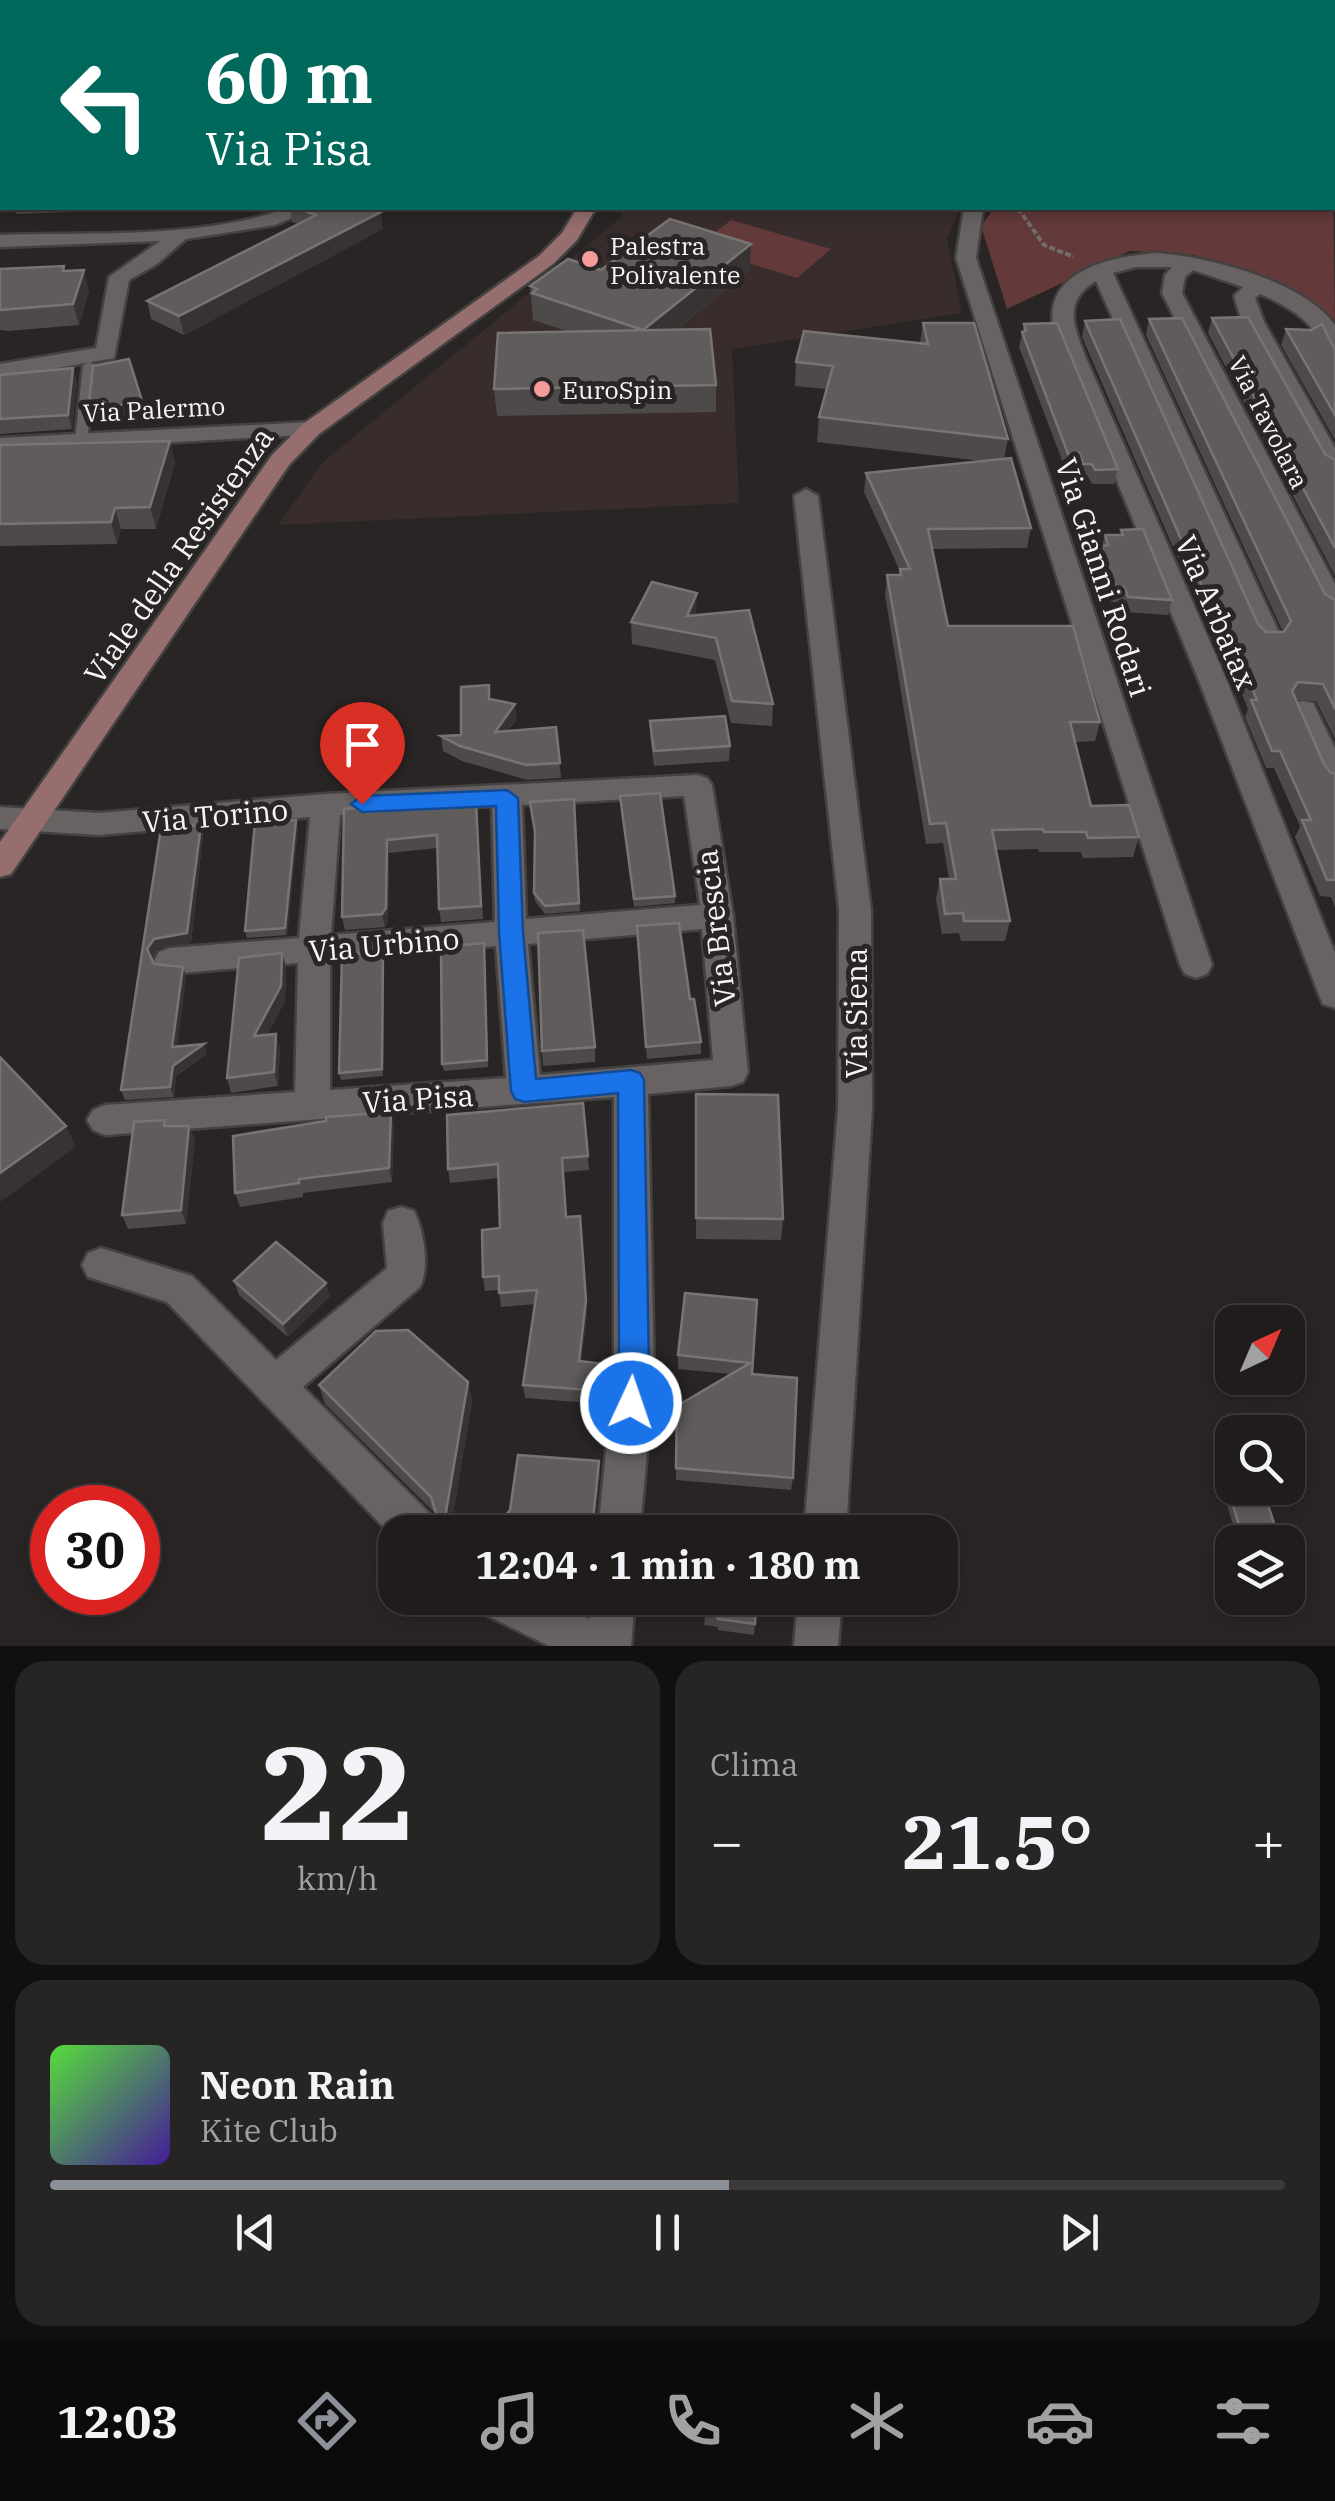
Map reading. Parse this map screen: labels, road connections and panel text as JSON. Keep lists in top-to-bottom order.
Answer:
{
  "streets": {
    "main road": ["Viale della Resistenza"],
    "street": [
      "Via Palermo",
      "Via Tavolara",
      "Via Gianni Rodari",
      "Via Arbatax",
      "Via Torino",
      "Via Brescia",
      "Via Urbino",
      "Via Siena",
      "Via Pisa"
    ]
  },
  "crossings": [
    ["Via Palermo", "Viale della Resistenza"],
    ["Viale della Resistenza", "Via Torino"],
    ["Via Torino", "Via Brescia"],
    ["Via Brescia", "Via Urbino"],
    ["Via Brescia", "Via Pisa"]
  ],
  "places": ["Palestra Polivalente", "EuroSpin"],
  "north": "top right",
  "page": {
    "turn": ["60 m", "Via Pisa"],
    "limit": "30",
    "trip": "12:04 · 1 min · 180 m",
    "tile": [
      ["22", "km/h"],
      "Clima"
    ],
    "heat": ["−", "21.5°", "+"],
    "song": ["Neon Rain", "Kite Club"],
    "tabs": "12:03"
  }
}
